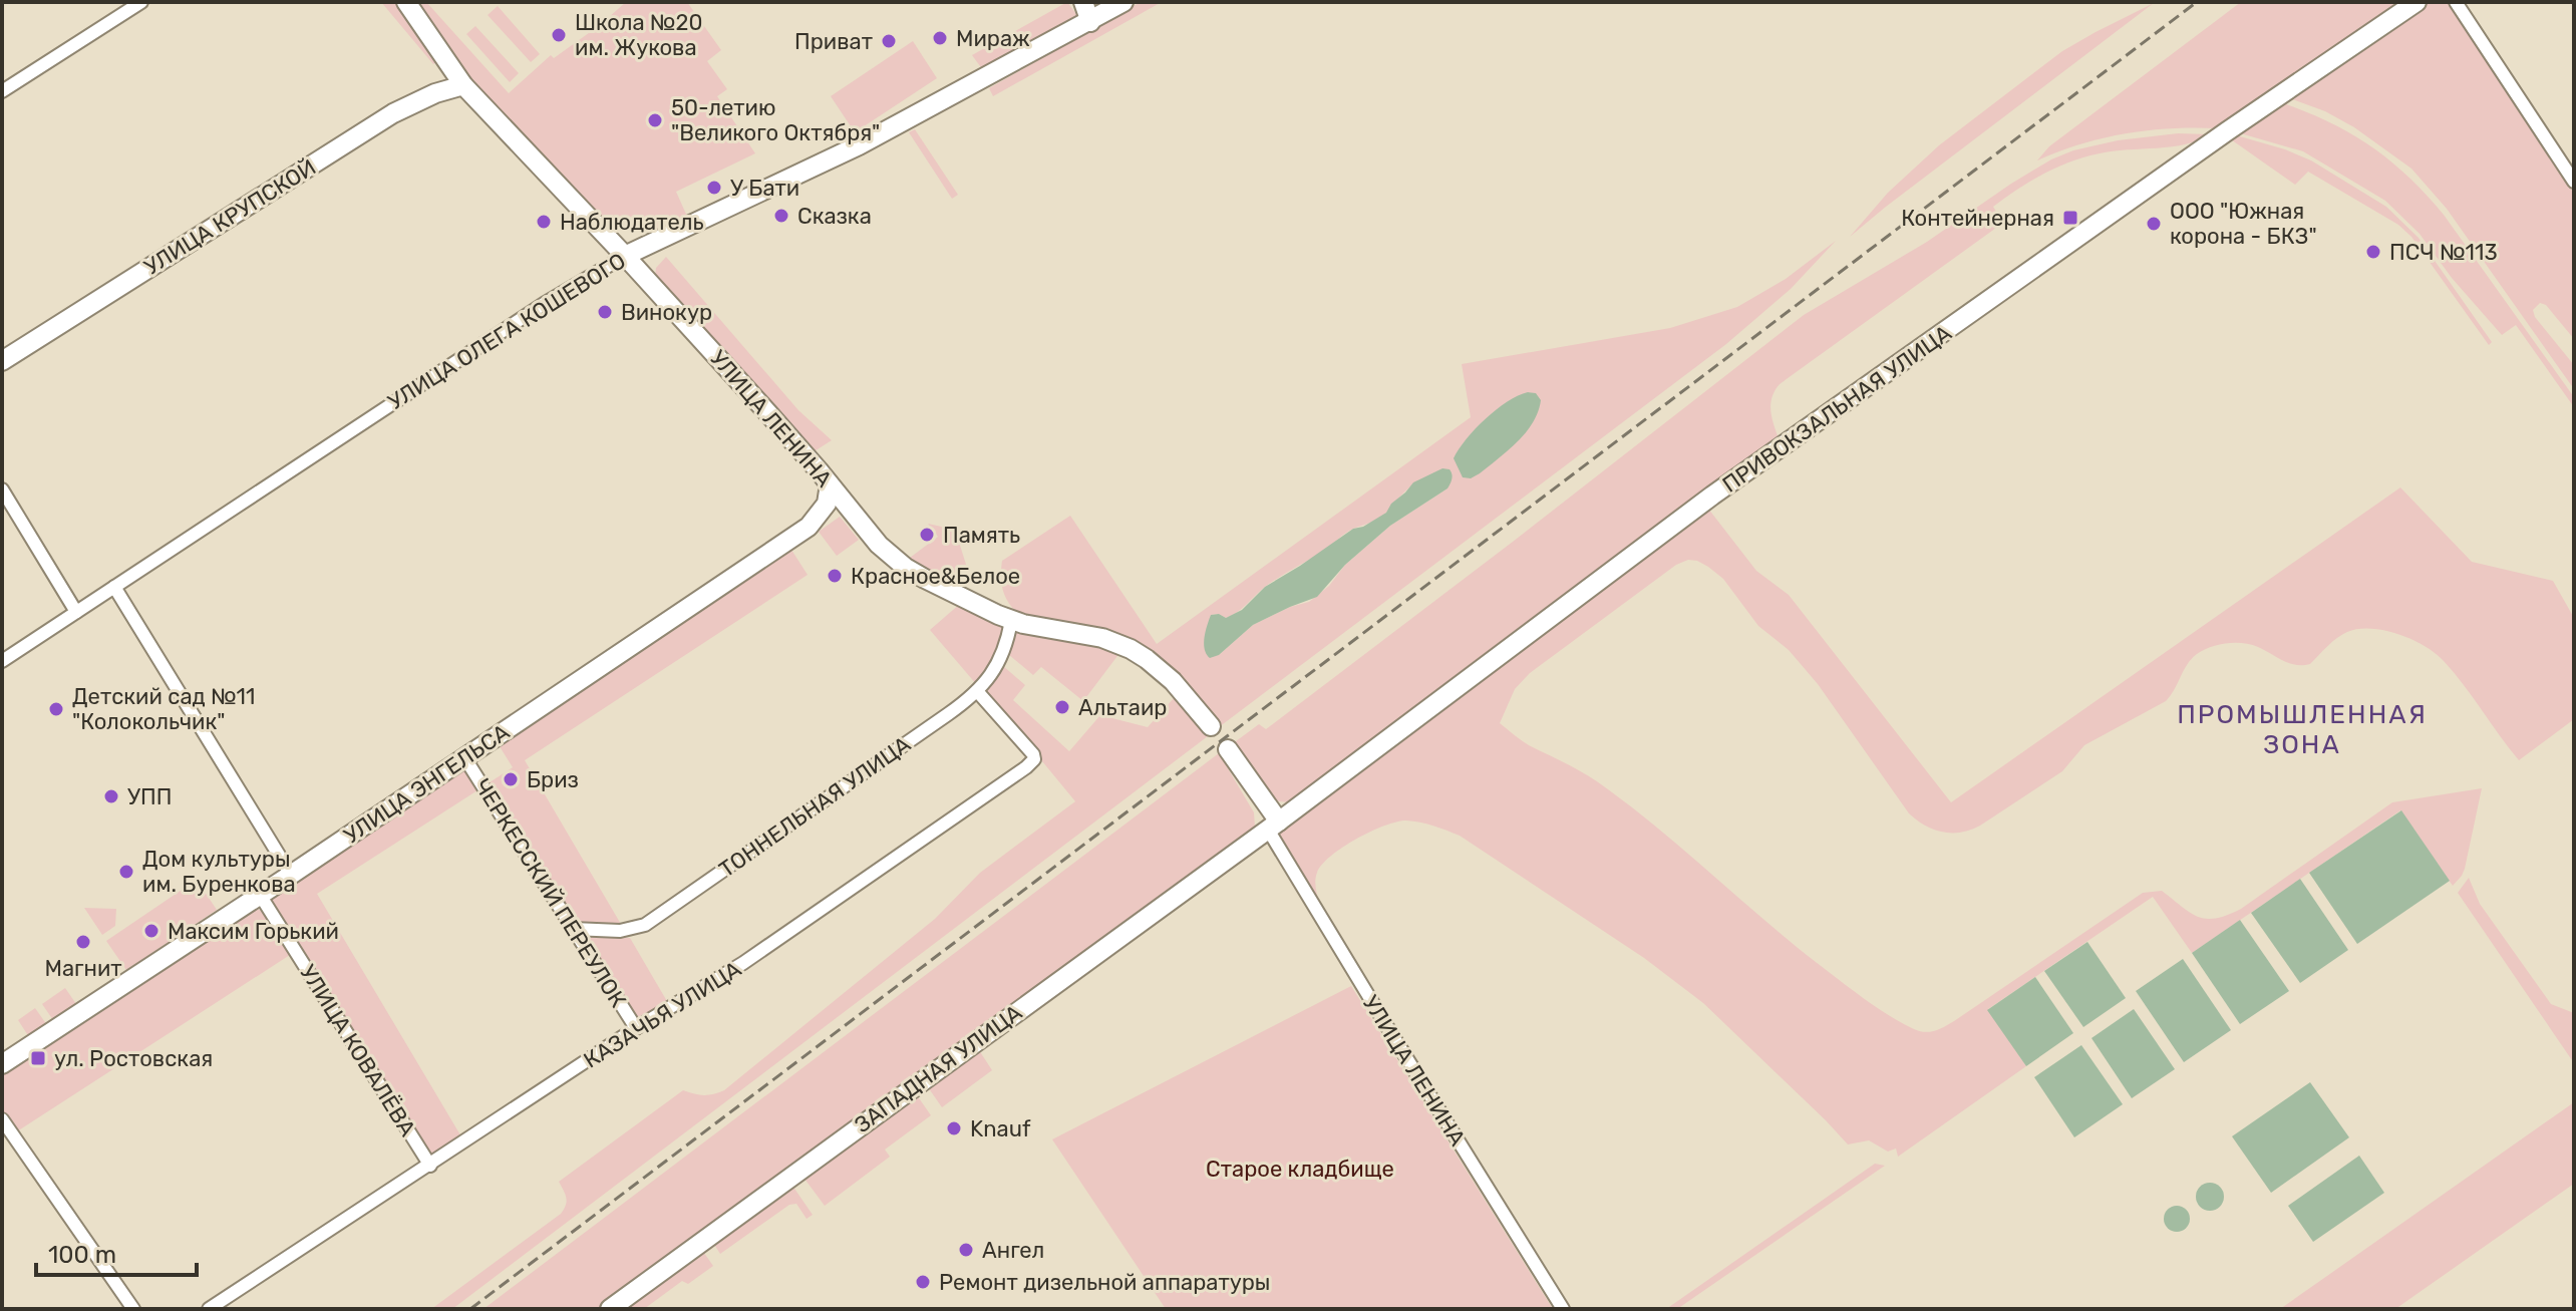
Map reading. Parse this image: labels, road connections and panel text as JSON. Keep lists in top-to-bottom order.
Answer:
{
  "streets": {
    "street": [
      "УЛИЦА КРУПСКОЙ",
      "УЛИЦА ОЛЕГА КОШЕВОГО",
      "ПРИВОКЗАЛЬНАЯ УЛИЦА",
      "УЛИЦА ЛЕНИНА",
      "УЛИЦА ЭНГЕЛЬСА",
      "ТОННЕЛЬНАЯ УЛИЦА",
      "ЧЕРКЕССКИЙ ПЕРЕУЛОК",
      "КАЗАЧЬЯ УЛИЦА",
      "УЛИЦА КОВАЛЁВА",
      "ЗАПАДНАЯ УЛИЦА"
    ]
  },
  "crossings": [
    ["УЛИЦА КРУПСКОЙ", "УЛИЦА ЛЕНИНА"],
    ["УЛИЦА ОЛЕГА КОШЕВОГО", "УЛИЦА ЛЕНИНА"],
    ["ПРИВОКЗАЛЬНАЯ УЛИЦА", "УЛИЦА ЛЕНИНА"],
    ["ПРИВОКЗАЛЬНАЯ УЛИЦА", "ЗАПАДНАЯ УЛИЦА"],
    ["УЛИЦА ЛЕНИНА", "УЛИЦА ЭНГЕЛЬСА"],
    ["УЛИЦА ЛЕНИНА", "ТОННЕЛЬНАЯ УЛИЦА"],
    ["УЛИЦА ЛЕНИНА", "ЗАПАДНАЯ УЛИЦА"],
    ["УЛИЦА ЭНГЕЛЬСА", "ЧЕРКЕССКИЙ ПЕРЕУЛОК"],
    ["УЛИЦА ЭНГЕЛЬСА", "УЛИЦА КОВАЛЁВА"],
    ["ТОННЕЛЬНАЯ УЛИЦА", "ЧЕРКЕССКИЙ ПЕРЕУЛОК"],
    ["ТОННЕЛЬНАЯ УЛИЦА", "КАЗАЧЬЯ УЛИЦА"],
    ["ЧЕРКЕССКИЙ ПЕРЕУЛОК", "КАЗАЧЬЯ УЛИЦА"],
    ["КАЗАЧЬЯ УЛИЦА", "УЛИЦА КОВАЛЁВА"]
  ],
  "districts": ["ПРОМЫШЛЕННАЯ ЗОНА"],
  "parks": ["Старое кладбище"],
  "places": {
    "other": [
      "Школа №20 им. Жукова",
      "Мираж",
      "Приват",
      "50-летию \"Великого Октября\"",
      "У Бати",
      "Сказка",
      "Наблюдатель",
      "ООО \"Южная корона - БКЗ\"",
      "ПСЧ №113",
      "Винокур",
      "Память",
      "Красное&Белое",
      "Альтаир",
      "Детский сад №11 \"Колокольчик\"",
      "Бриз",
      "УПП",
      "Дом культуры им. Буренкова",
      "Максим Горький",
      "Магнит",
      "Knauf",
      "Ангел",
      "Ремонт дизельной аппаратуры"
    ],
    "transit": ["Контейнерная", "ул. Ростовская"]
  },
  "scale_bar": "100 m"
}
